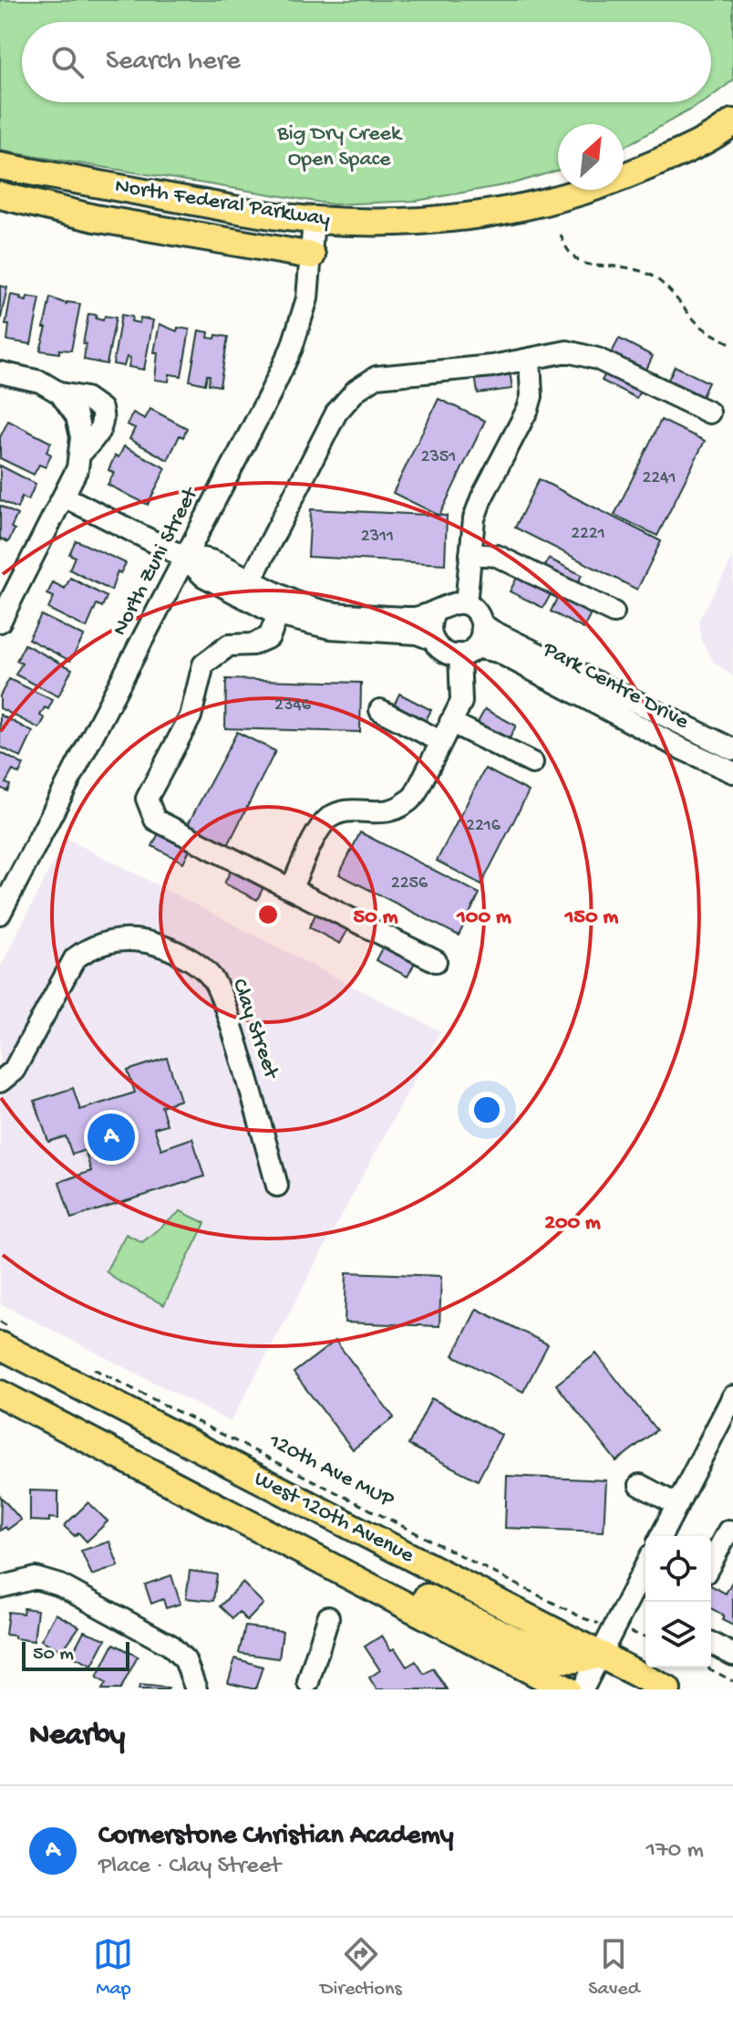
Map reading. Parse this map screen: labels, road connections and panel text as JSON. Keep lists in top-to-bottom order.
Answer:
{
  "streets": {
    "main road": ["North Federal Parkway", "West 120th Avenue"],
    "street": ["North Zuni Street", "Park Centre Drive", "Clay Street"],
    "path": ["120th Ave MUP"]
  },
  "crossings": [
    ["North Federal Parkway", "North Zuni Street"]
  ],
  "parks": ["Big Dry Creek Open Space"],
  "house_numbers": [
    "2351",
    "2241",
    "2221",
    "2311",
    "2346",
    "2216",
    "2256"
  ],
  "scale_bar": "50 m",
  "north": "top right",
  "page": {
    "search": "Search here",
    "pins": "A",
    "scale": "50 m",
    "heading": "Nearby",
    "list": [
      {
        "mark": "A",
        "name": "Cornerstone Christian Academy",
        "note": "Place · Clay Street",
        "value": "170 m"
      }
    ],
    "nav": ["Map", "Directions", "Saved"]
  },
  "rings": [
    "50 m",
    "100 m",
    "150 m",
    "200 m"
  ]
}
